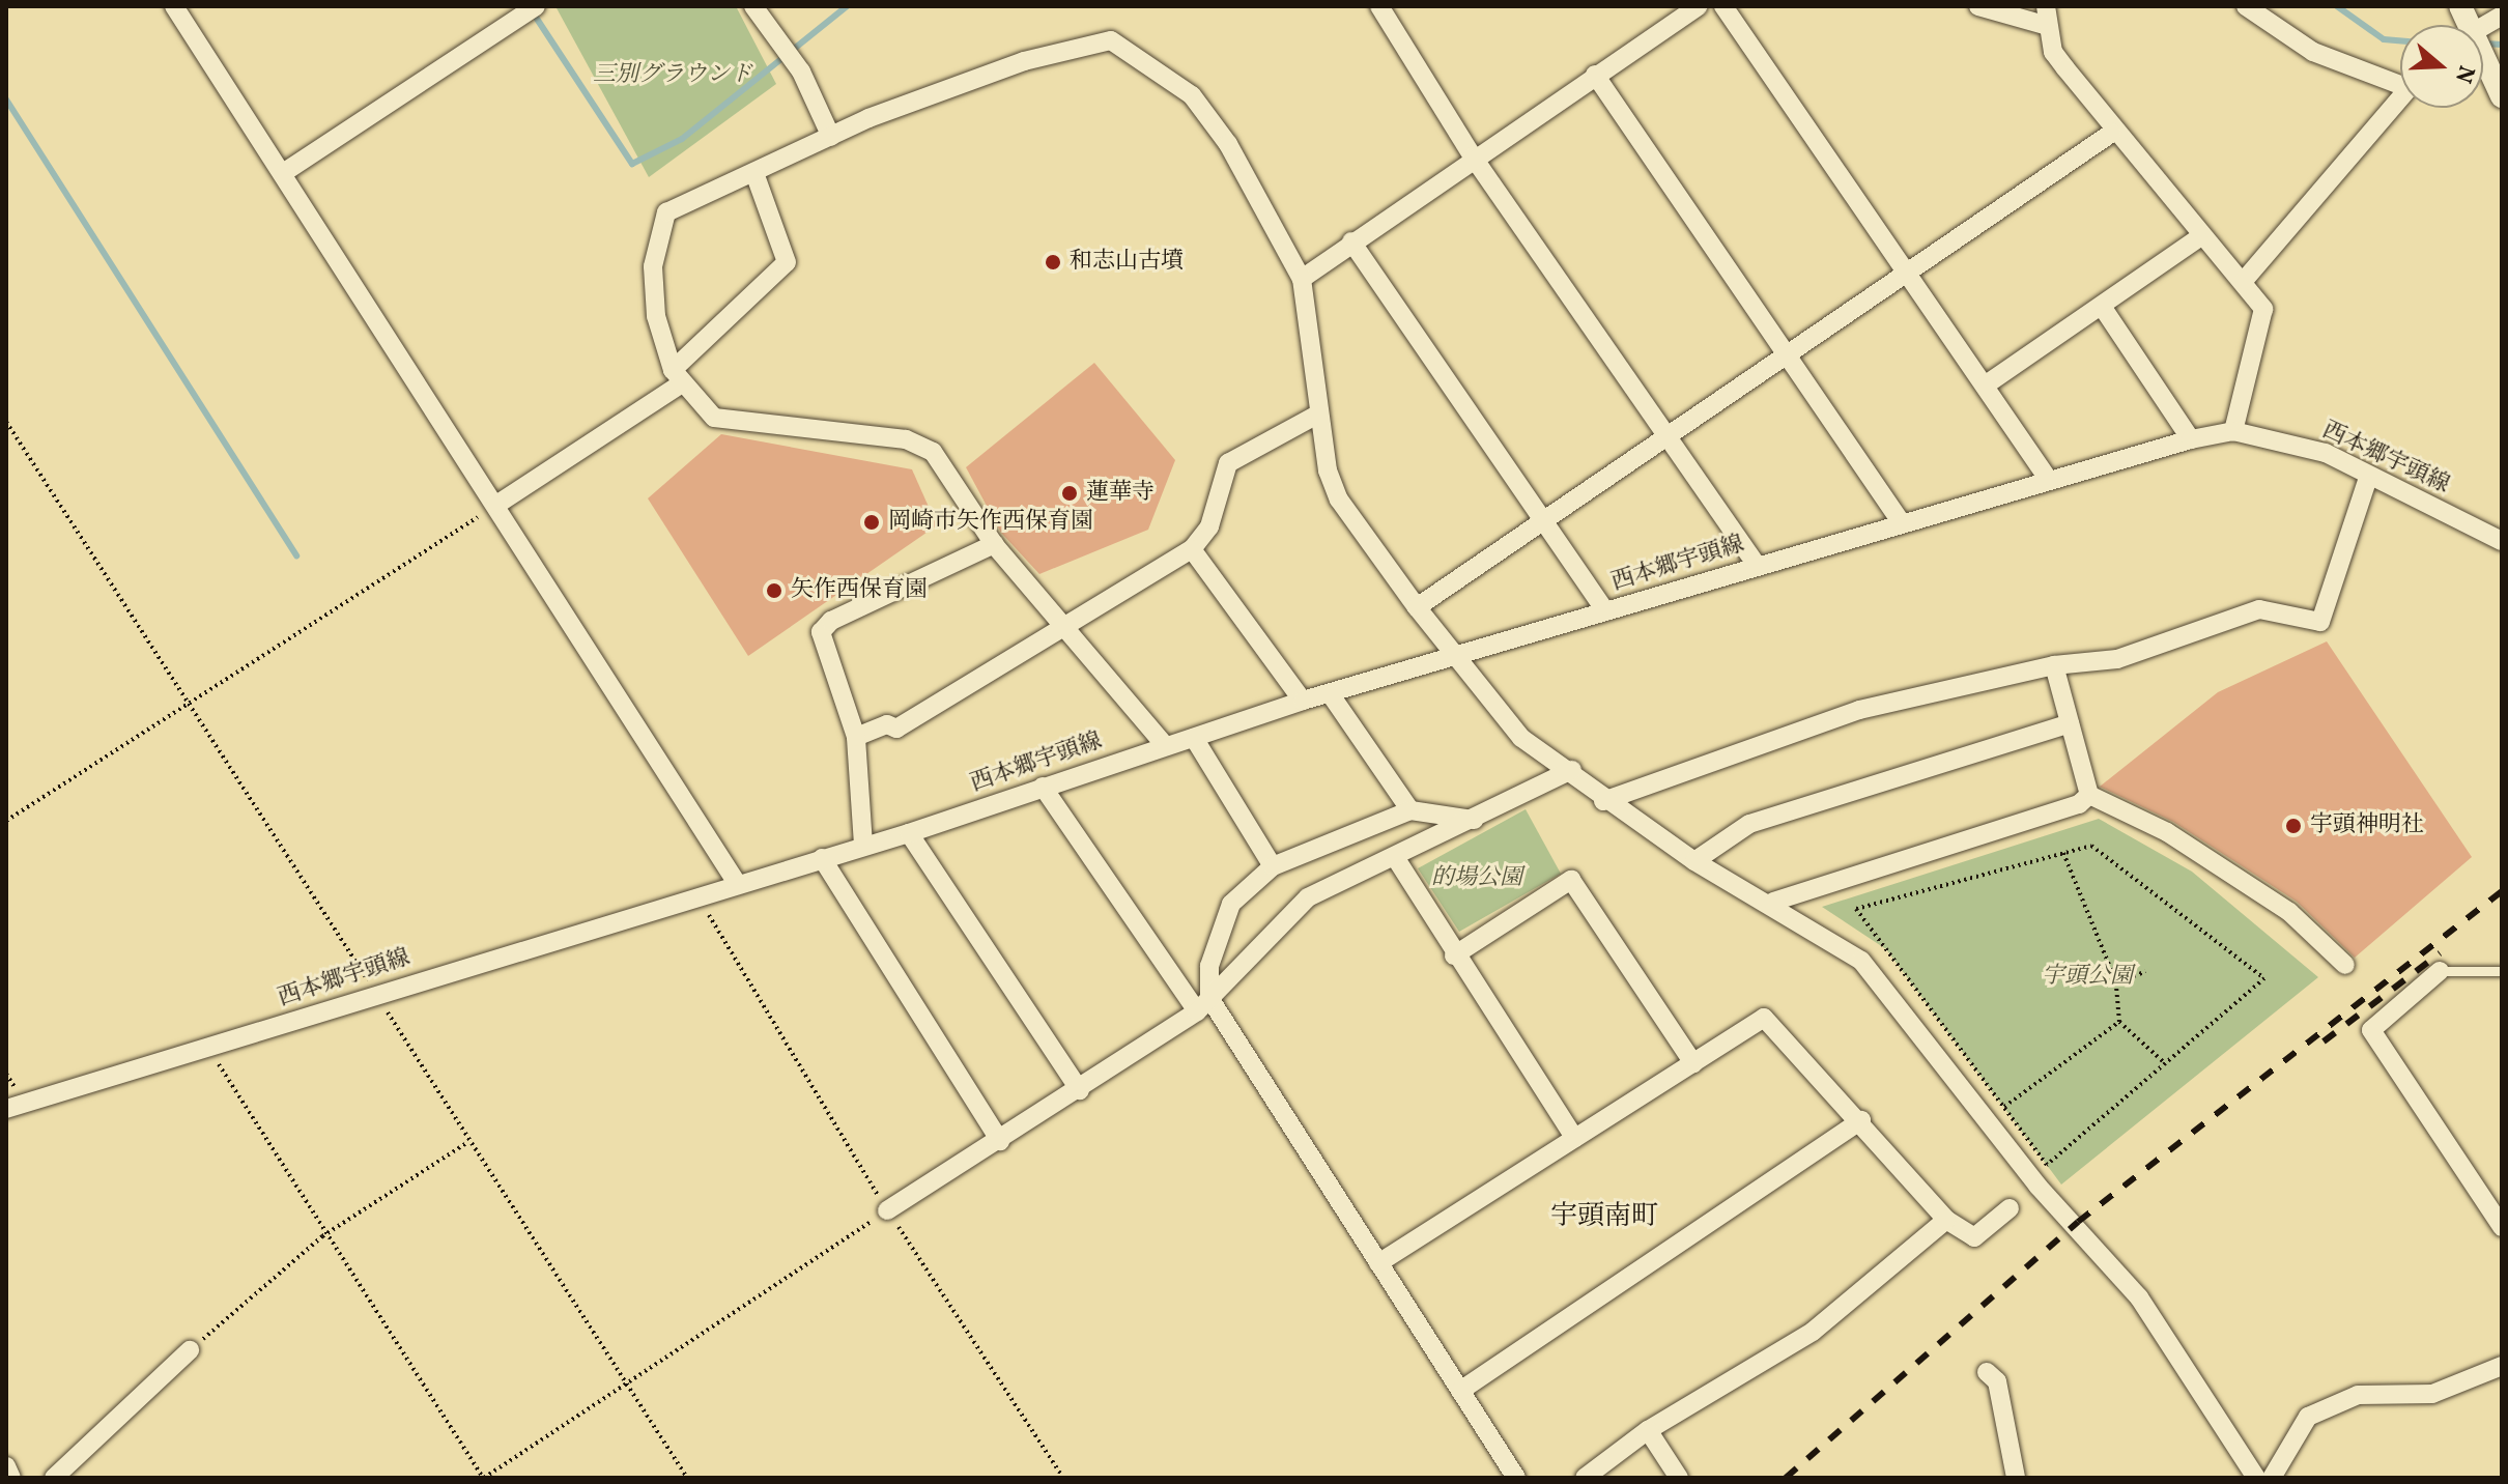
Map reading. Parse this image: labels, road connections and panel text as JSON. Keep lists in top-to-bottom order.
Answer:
{
  "streets": {
    "street": ["西本郷宇頭線"]
  },
  "districts": ["宇頭南町"],
  "parks": ["三別グラウンド", "的場公園", "宇頭公園"],
  "places": [
    "和志山古墳",
    "蓮華寺",
    "岡崎市矢作西保育園",
    "矢作西保育園",
    "宇頭神明社"
  ],
  "north": "right"
}
